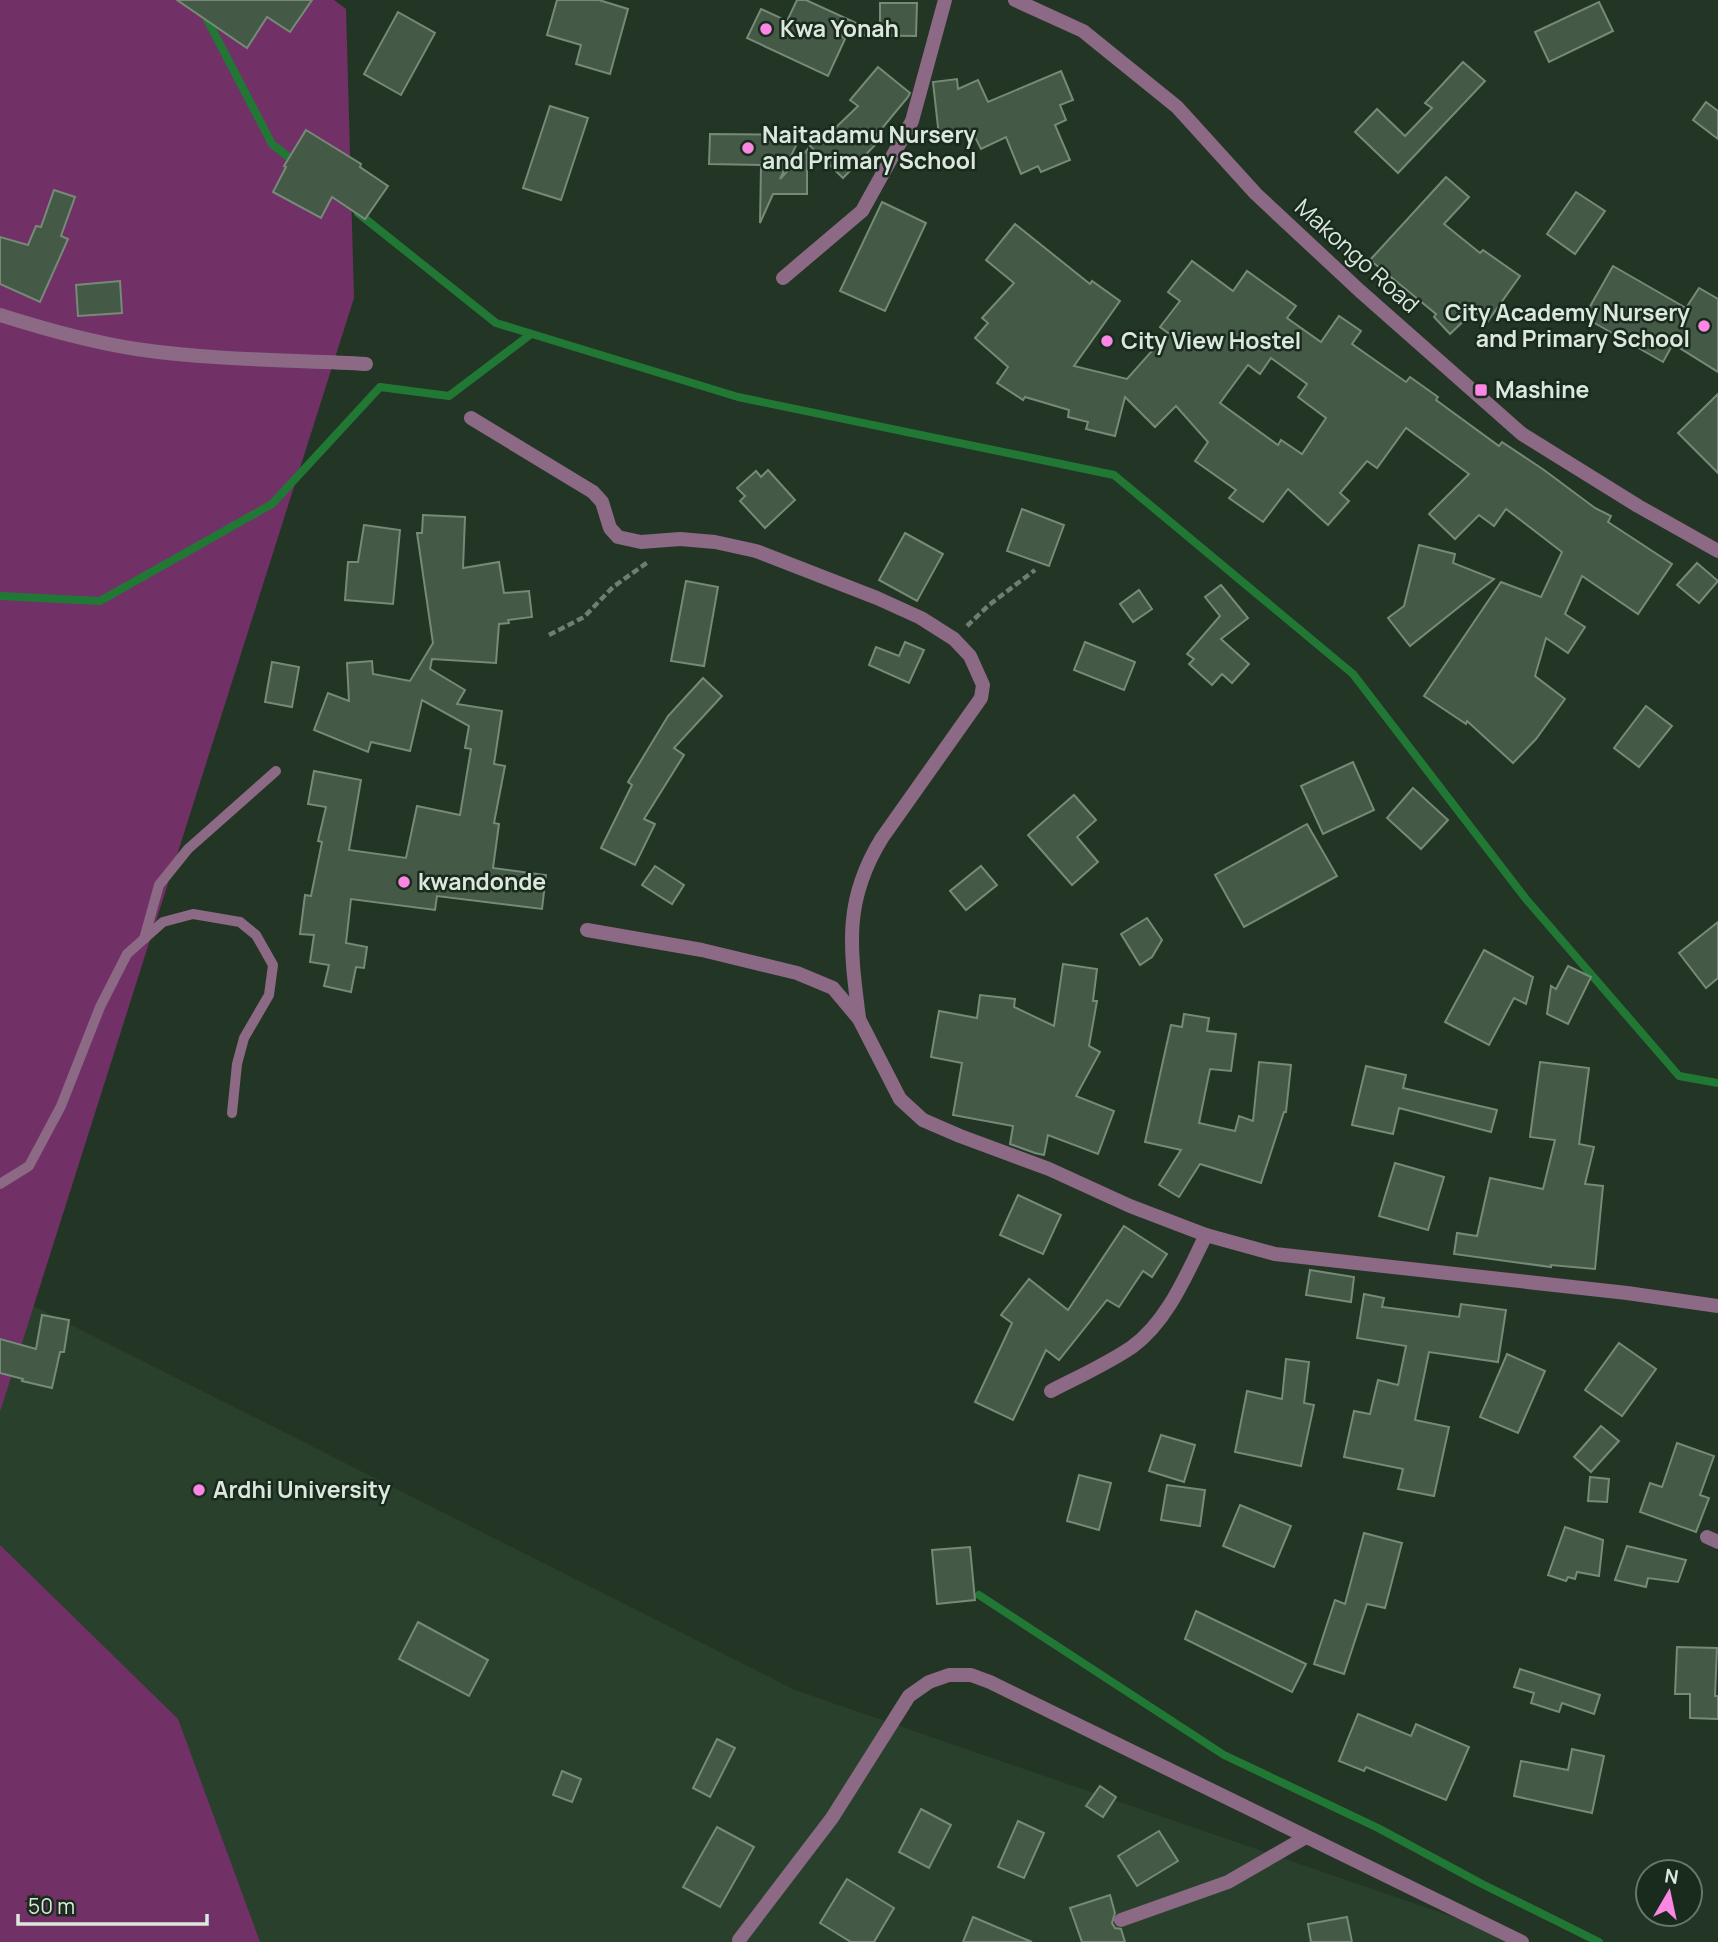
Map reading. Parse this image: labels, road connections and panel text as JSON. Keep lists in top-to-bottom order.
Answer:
{
  "streets": {
    "street": ["Makongo Road"]
  },
  "places": {
    "other": [
      "Kwa Yonah",
      "Naitadamu Nursery and Primary School",
      "City Academy Nursery and Primary School",
      "City View Hostel",
      "kwandonde",
      "Ardhi University"
    ],
    "transit": ["Mashine"]
  },
  "scale_bar": "50 m",
  "north": "top"
}
